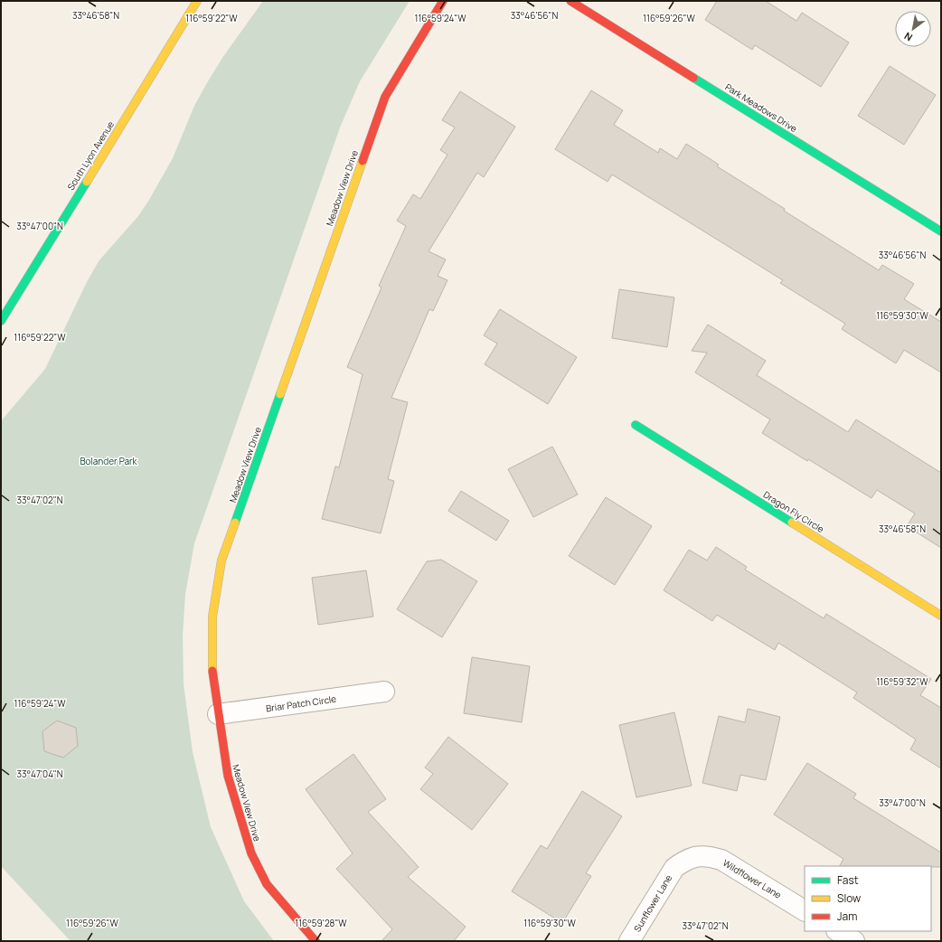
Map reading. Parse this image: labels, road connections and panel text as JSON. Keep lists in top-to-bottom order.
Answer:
{
  "streets": {
    "street": [
      "Park Meadows Drive",
      "South Lyon Avenue",
      "Meadow View Drive",
      "Dragon Fly Circle",
      "Briar Patch Circle",
      "Wildflower Lane",
      "Sunflower Lane"
    ]
  },
  "crossings": [
    ["Meadow View Drive", "Briar Patch Circle"],
    ["Wildflower Lane", "Sunflower Lane"]
  ],
  "parks": ["Bolander Park"],
  "legend": ["Fast", "Slow", "Jam"],
  "north": "bottom left",
  "coordinates": [
    "33°46'58\"N",
    "33°46'56\"N",
    "116°59'22\"W",
    "116°59'24\"W",
    "116°59'26\"W",
    "33°47'00\"N",
    "116°59'30\"W",
    "33°47'02\"N",
    "116°59'32\"W",
    "33°47'04\"N",
    "116°59'28\"W"
  ]
}
